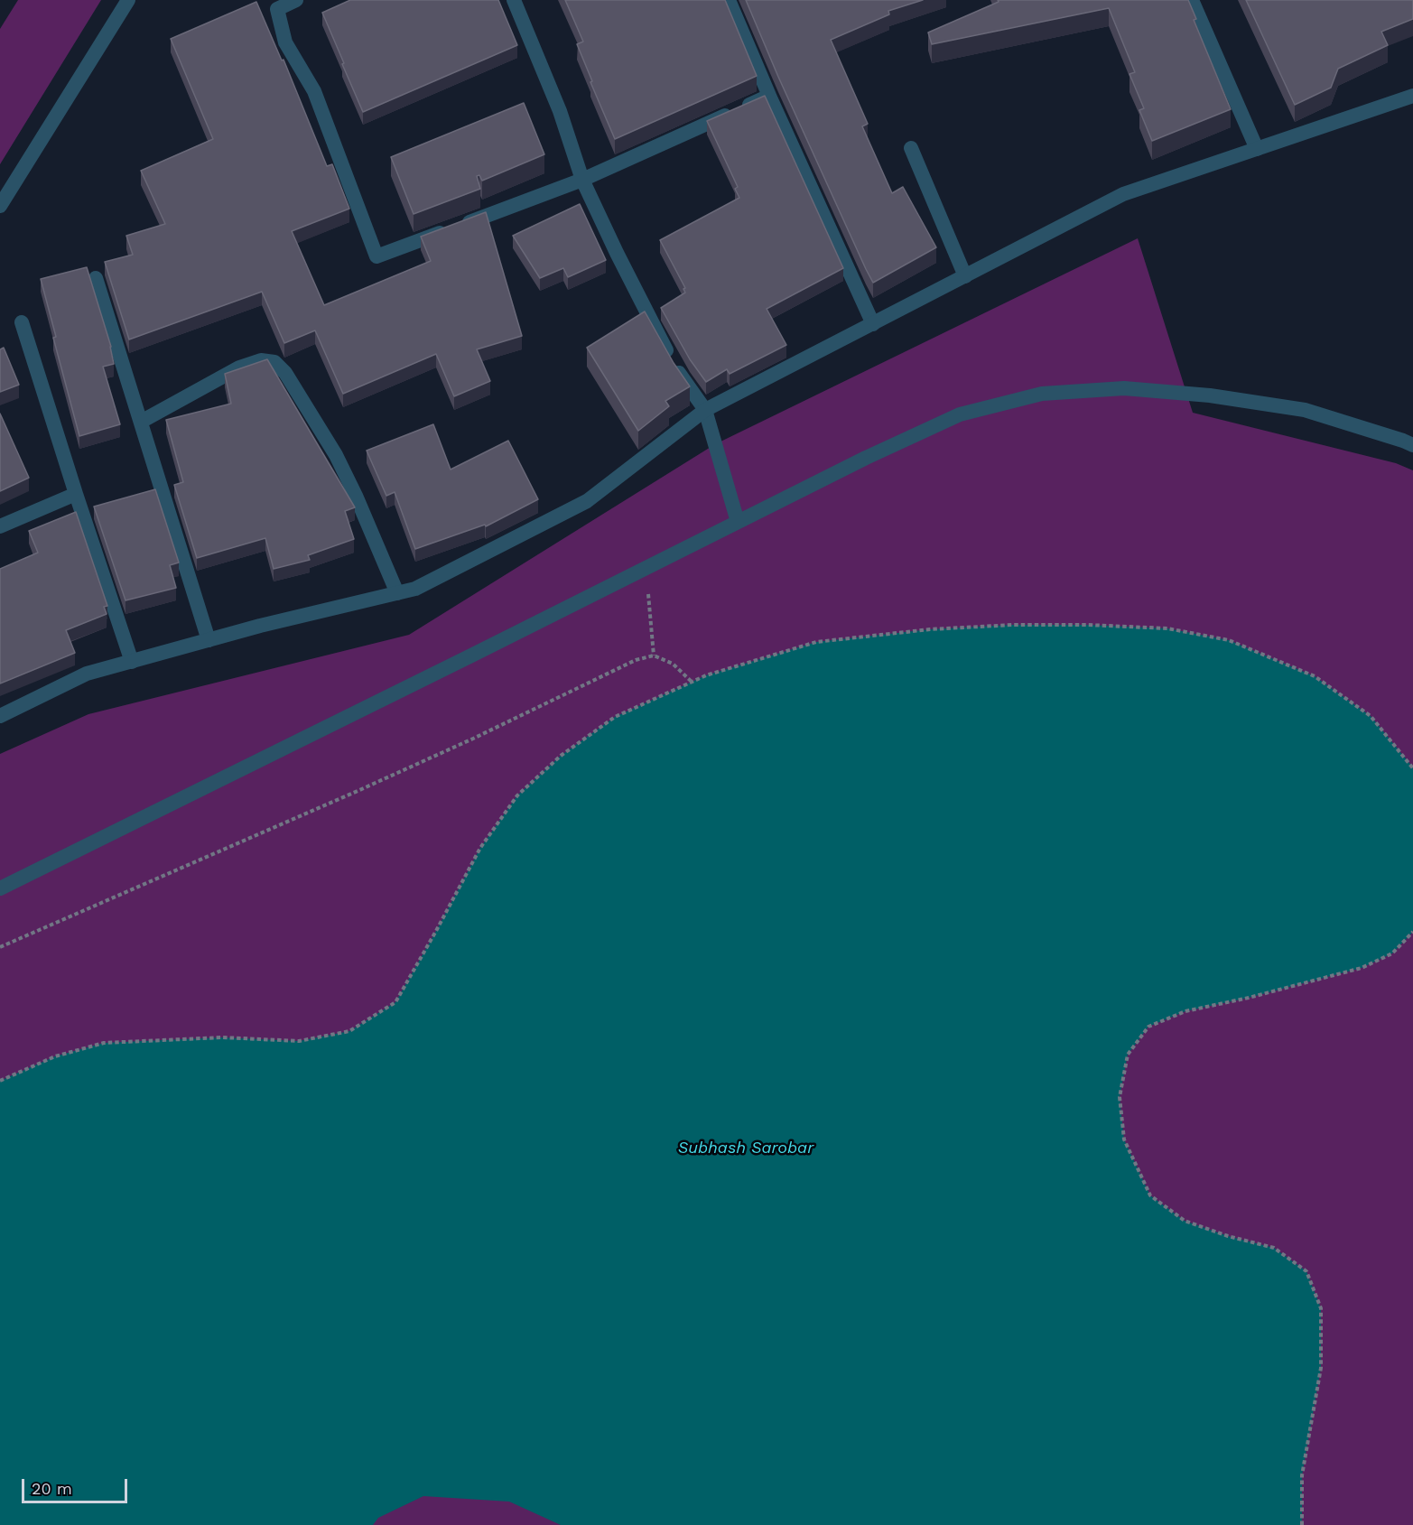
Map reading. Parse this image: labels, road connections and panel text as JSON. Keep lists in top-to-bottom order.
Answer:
{
  "water": ["Subhash Sarobar"],
  "scale_bar": "20 m"
}
